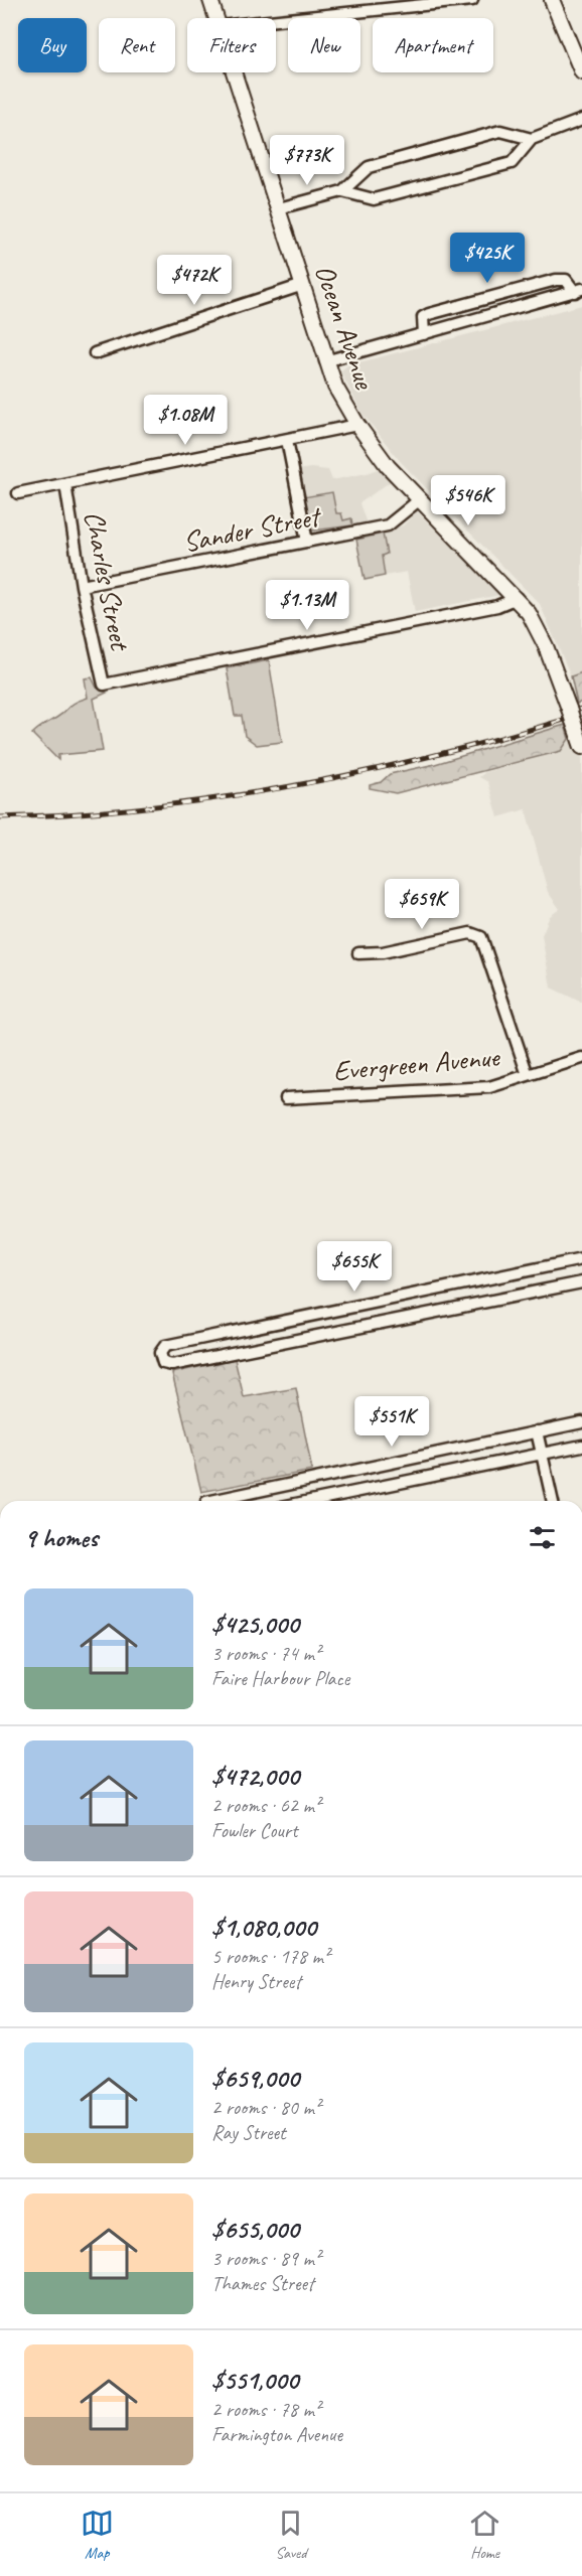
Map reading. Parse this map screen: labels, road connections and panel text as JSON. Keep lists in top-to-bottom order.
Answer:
{
  "streets": {
    "main road": ["Ocean Avenue"],
    "street": ["Sander Street", "Charles Street", "Evergreen Avenue"]
  },
  "crossings": [
    ["Ocean Avenue", "Sander Street"],
    ["Ocean Avenue", "Charles Street"],
    ["Sander Street", "Charles Street"]
  ],
  "page": {
    "chip": [
      "Buy",
      "Rent",
      "Filters",
      "New",
      "Apartment"
    ],
    "price": [
      "$773K",
      "$425K",
      "$472K",
      "$1.08M",
      "$546K",
      "$1.13M",
      "$659K",
      "$655K",
      "$551K"
    ],
    "heading": "9 homes",
    "list": [
      {
        "name": "$425,000",
        "note": "3 rooms · 74 m² · Faire Harbour Place"
      },
      {
        "name": "$472,000",
        "note": "2 rooms · 62 m² · Fowler Court"
      },
      {
        "name": "$1,080,000",
        "note": "5 rooms · 178 m² · Henry Street"
      },
      {
        "name": "$659,000",
        "note": "2 rooms · 80 m² · Ray Street"
      },
      {
        "name": "$655,000",
        "note": "3 rooms · 89 m² · Thames Street"
      },
      {
        "name": "$551,000",
        "note": "2 rooms · 78 m² · Farmington Avenue"
      }
    ],
    "tabs": ["Map", "Saved", "Home"]
  }
}
